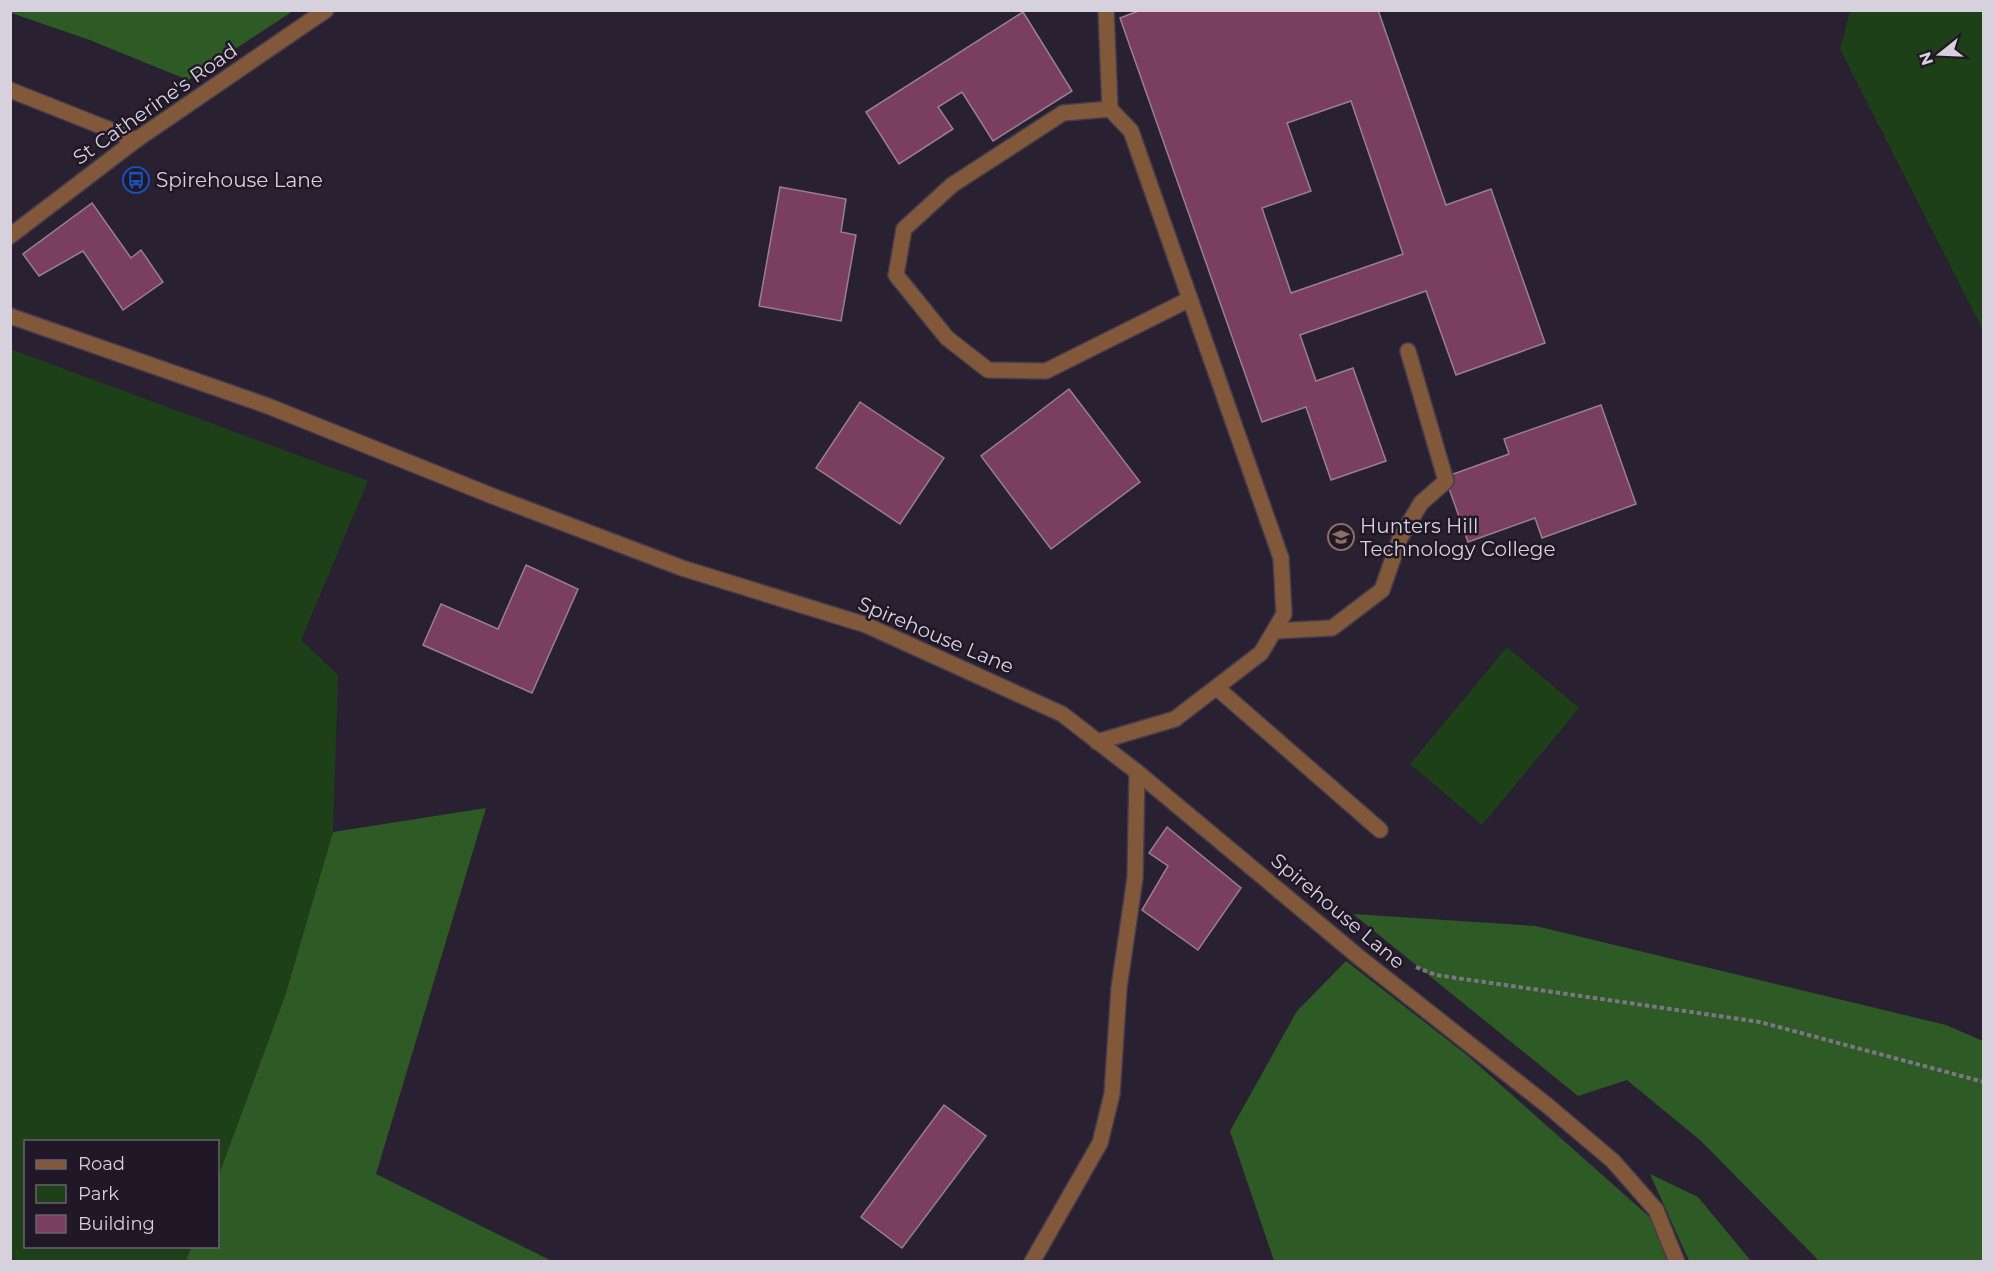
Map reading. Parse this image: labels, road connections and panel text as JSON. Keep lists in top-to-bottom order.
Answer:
{
  "streets": {
    "street": ["St Catherine's Road", "Spirehouse Lane"]
  },
  "places": {
    "bus stop": ["Spirehouse Lane"],
    "school or university": ["Hunters Hill Technology College"]
  },
  "legend": ["Road", "Park", "Building"],
  "north": "left"
}
